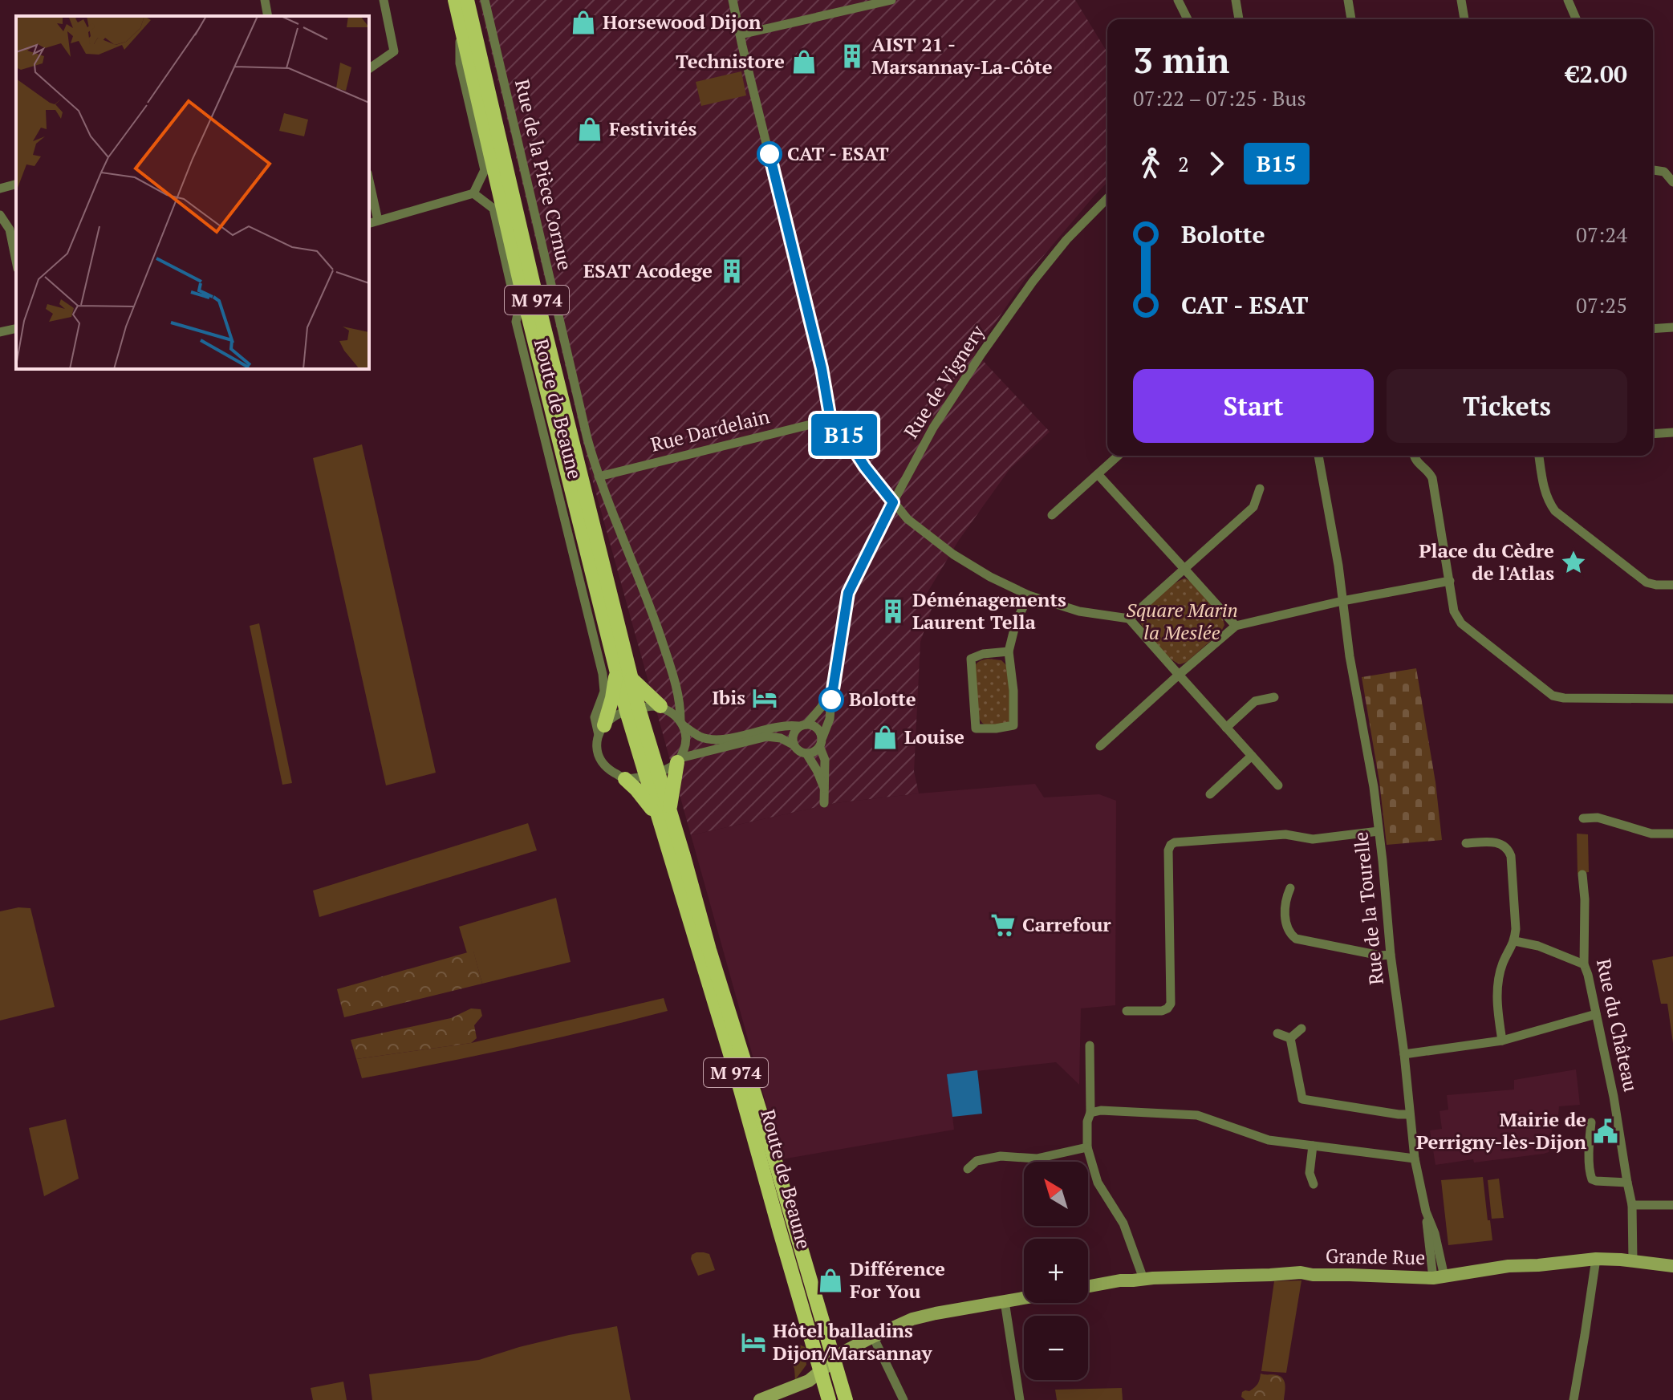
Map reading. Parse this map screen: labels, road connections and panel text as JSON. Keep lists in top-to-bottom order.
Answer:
{
  "streets": {
    "main road": ["M 974", "Route de Beaune", "Grande Rue"],
    "street": [
      "Rue de la Pièce Cornue",
      "Rue de Vignery",
      "Rue Dardelain",
      "Rue de la Tourelle",
      "Rue du Château"
    ]
  },
  "crossings": [
    ["Rue de la Pièce Cornue", "Rue Dardelain"],
    ["M 974", "Route de Beaune"],
    ["Rue de la Tourelle", "Grande Rue"],
    ["Rue du Château", "Grande Rue"]
  ],
  "parks": ["Square Marin la Meslée"],
  "places": {
    "shop": [
      "Horsewood Dijon",
      "Technistore",
      "Festivités",
      "Louise",
      "Différence For You"
    ],
    "building": ["AIST 21 - Marsannay-La-Côte", "ESAT Acodege", "Déménagements Laurent Tella"],
    "other": ["CAT - ESAT", "Bolotte"],
    "place": ["Place du Cèdre de l'Atlas"],
    "hotel": ["Ibis", "Hôtel balladins Dijon/Marsannay"],
    "supermarket": ["Carrefour"],
    "public building": ["Mairie de Perrigny-lès-Dijon"]
  },
  "lines": ["bus line B15"],
  "north": "top left",
  "page": {
    "on_map": "B15",
    "heading": ["3 min", "07:22 – 07:25 · Bus", "€2.00"],
    "legs": ["2", "B15"],
    "list": [
      {
        "name": "Bolotte",
        "value": "07:24"
      },
      {
        "name": "CAT - ESAT",
        "value": "07:25"
      }
    ],
    "buttons": ["Start", "Tickets"],
    "map_buttons": ["+", "−"]
  }
}
